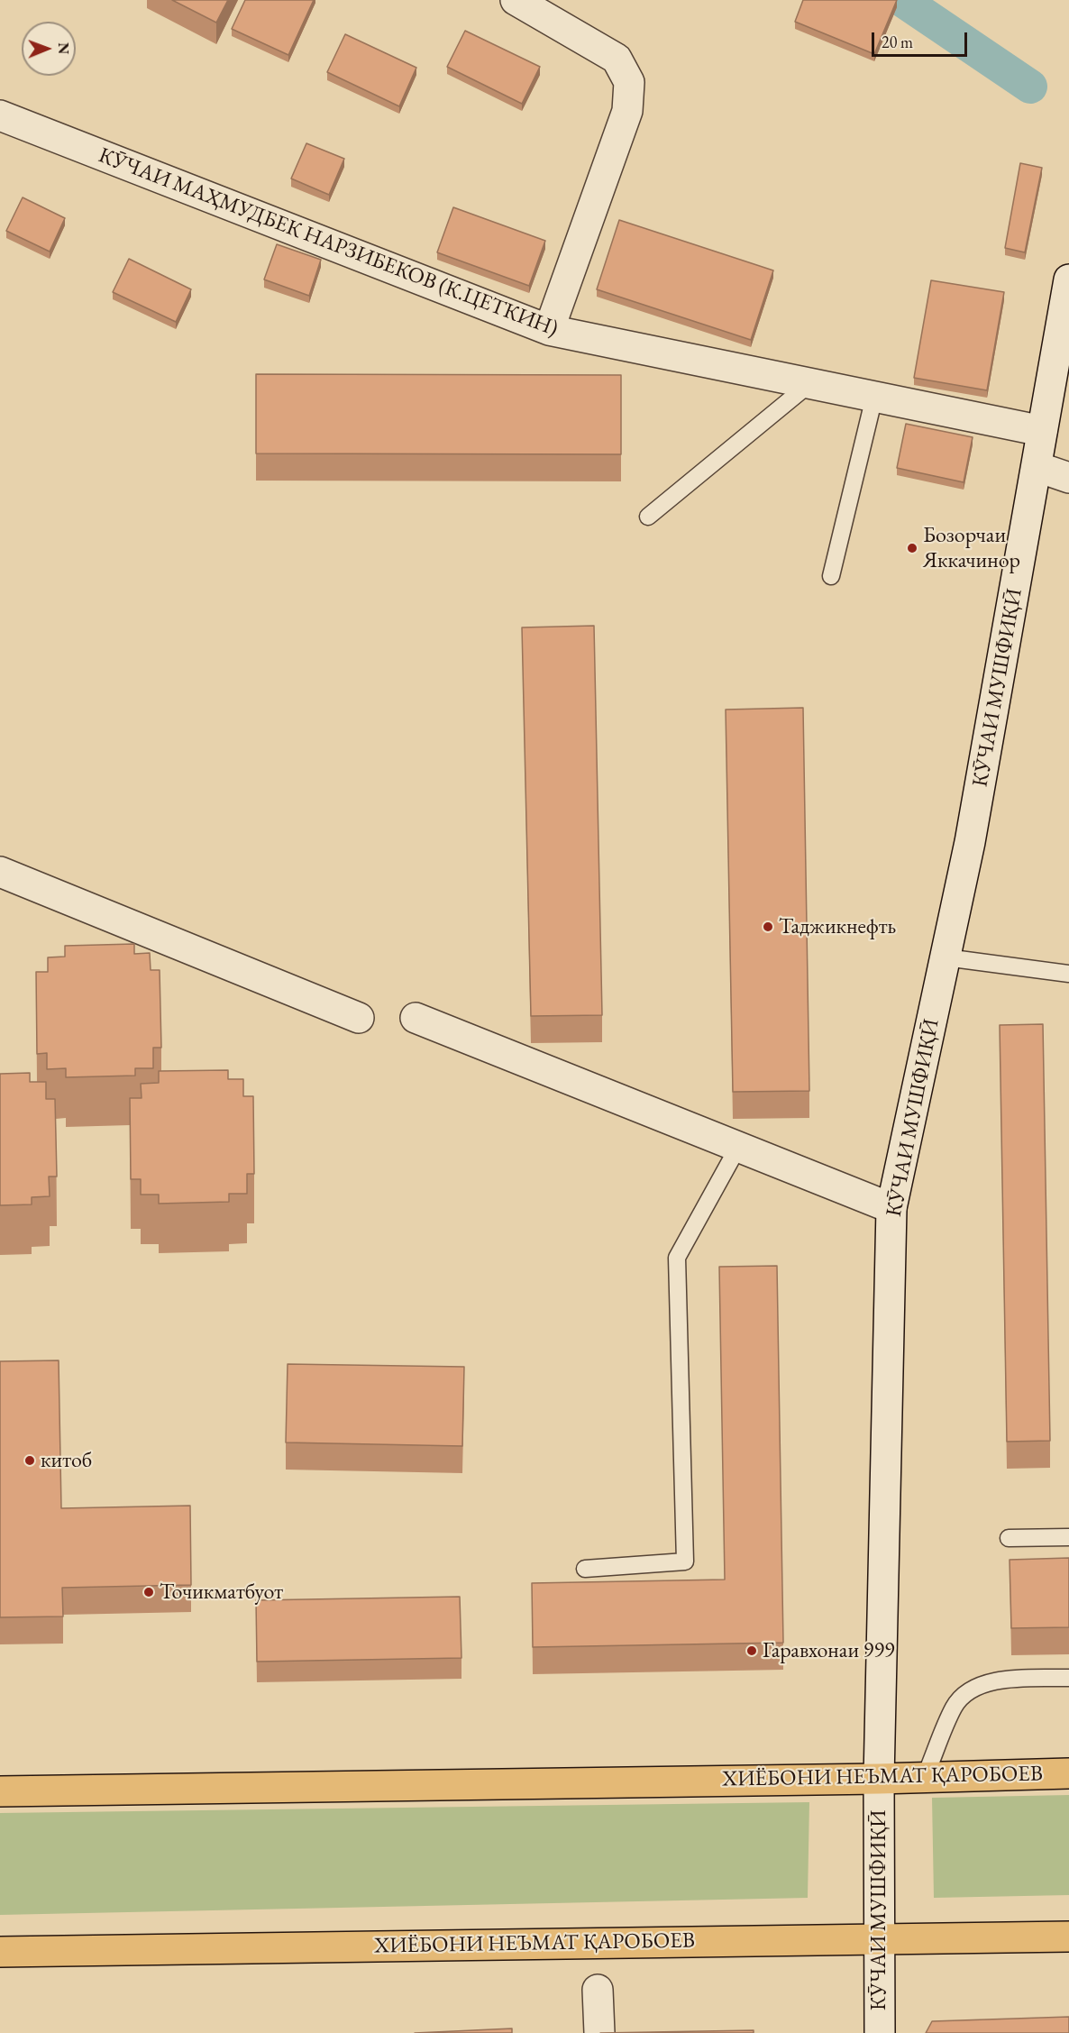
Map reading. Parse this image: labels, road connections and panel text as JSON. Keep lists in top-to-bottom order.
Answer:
{
  "streets": {
    "highway": ["ХИЁБОНИ НЕЪМАТ ҚАРОБОЕВ"],
    "street": ["КӮЧАИ МАҲМУДБЕК НАРЗИБЕКОВ (К.ЦЕТКИН)", "КӮЧАИ МУШФИҚӢ"]
  },
  "crossings": [
    ["КӮЧАИ МАҲМУДБЕК НАРЗИБЕКОВ (К.ЦЕТКИН)", "КӮЧАИ МУШФИҚӢ"],
    ["КӮЧАИ МУШФИҚӢ", "ХИЁБОНИ НЕЪМАТ ҚАРОБОЕВ"]
  ],
  "places": [
    "Бозорчаи Яккачинор",
    "Таджикнефть",
    "китоб",
    "Точикматбуот",
    "Гаравхонаи 999"
  ],
  "scale_bar": "20 m",
  "north": "right"
}
